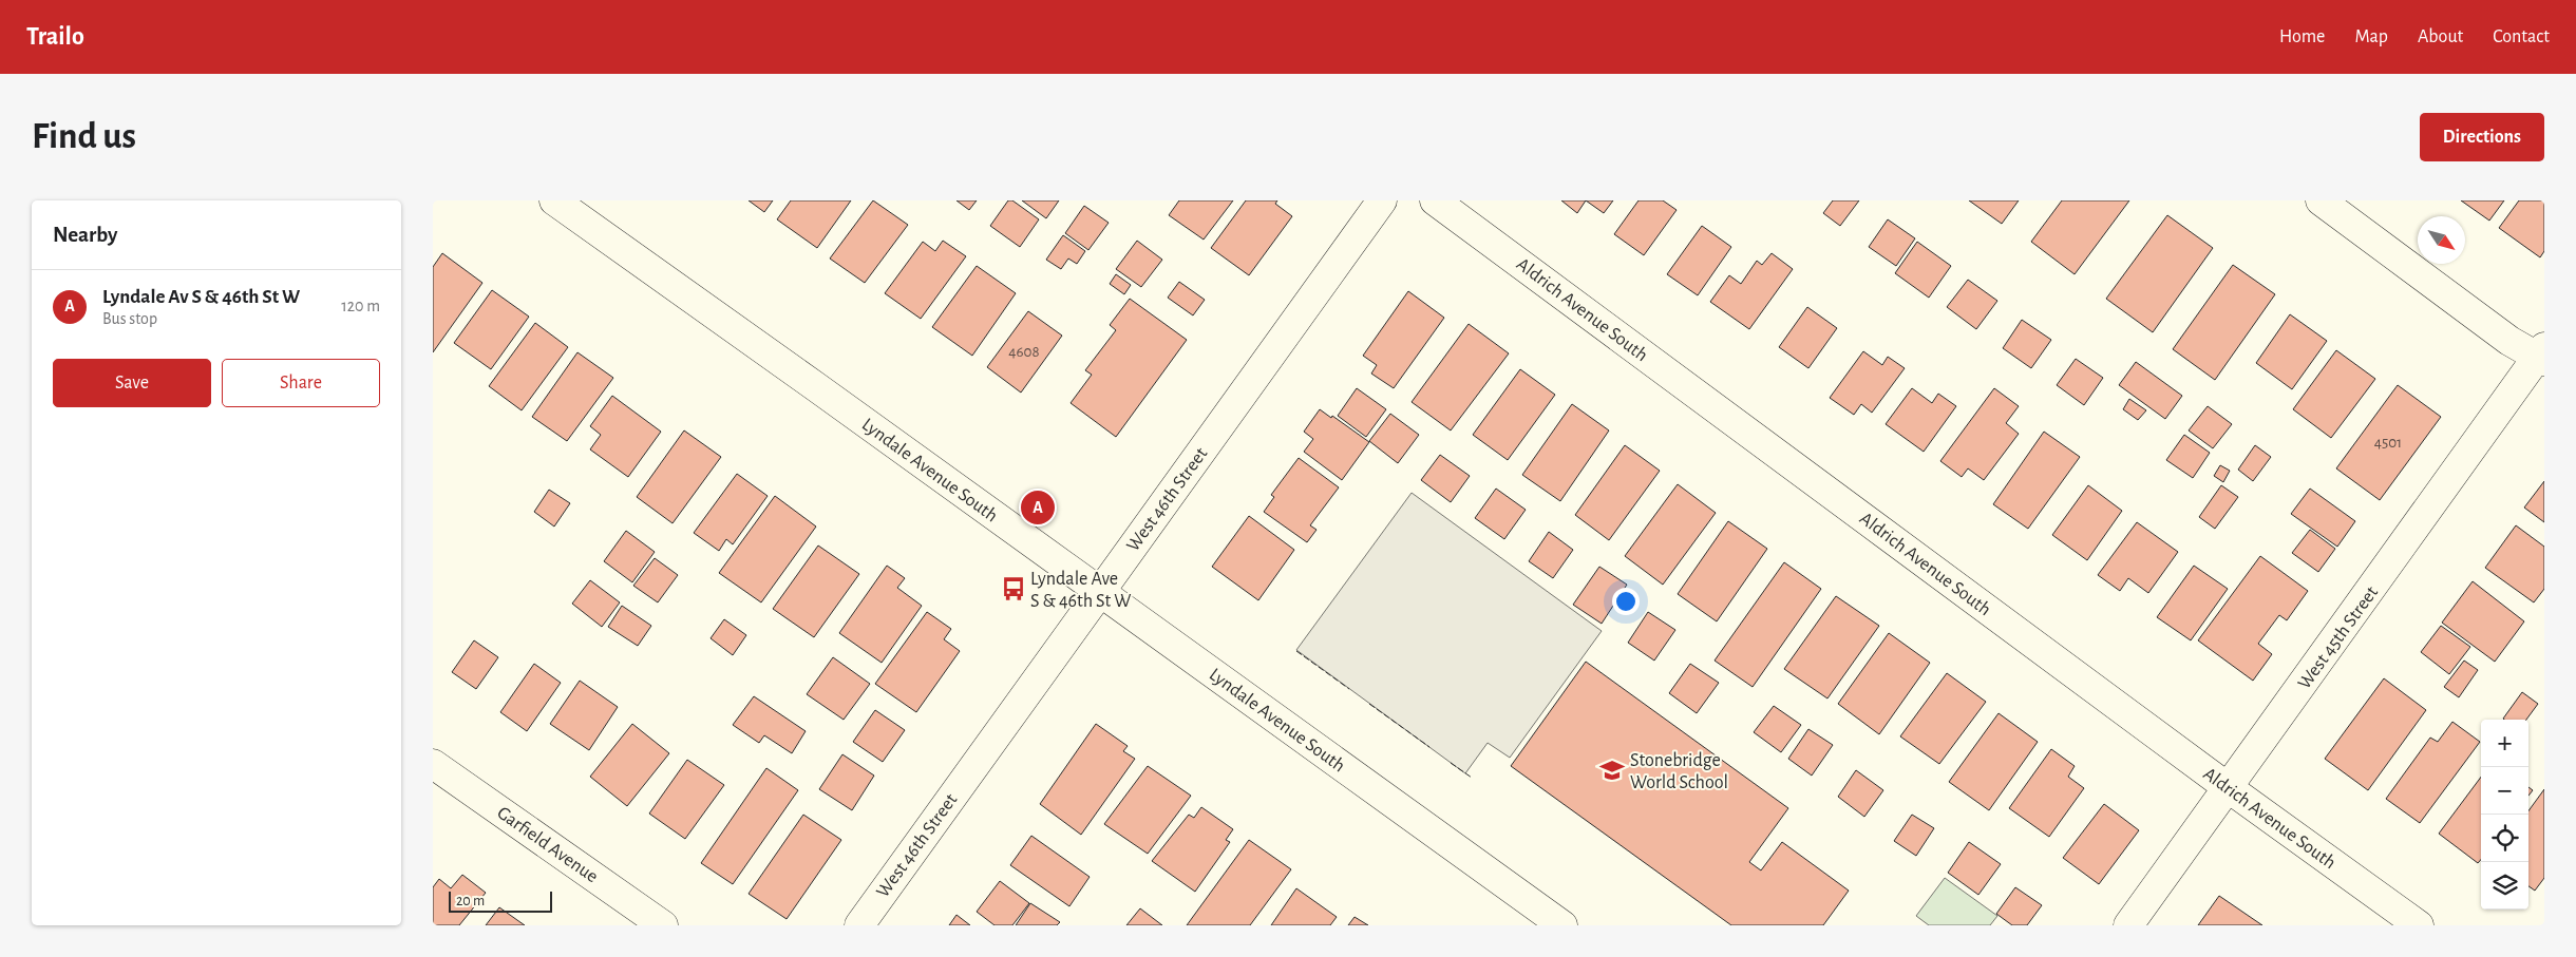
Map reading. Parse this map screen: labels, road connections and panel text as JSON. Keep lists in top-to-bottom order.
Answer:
{
  "streets": {
    "street": [
      "Aldrich Avenue South",
      "Lyndale Avenue South",
      "West 46th Street",
      "West 45th Street",
      "Garfield Avenue"
    ]
  },
  "crossings": [
    ["Aldrich Avenue South", "West 45th Street"],
    ["Lyndale Avenue South", "West 46th Street"]
  ],
  "places": {
    "bus stop": ["Lyndale Ave S & 46th St W"],
    "school or university": ["Stonebridge World School"]
  },
  "house_numbers": ["4608", "4501"],
  "scale_bar": "20 m",
  "north": "bottom right",
  "page": {
    "header": "Trailo",
    "nav": [
      "Home",
      "Map",
      "About",
      "Contact"
    ],
    "buttons": [
      "Directions",
      ["Save", "Share"]
    ],
    "title": "Find us",
    "heading": "Nearby",
    "list": [
      {
        "mark": "A",
        "name": "Lyndale Av S & 46th St W",
        "note": "Bus stop",
        "value": "120 m"
      }
    ],
    "pins": "A",
    "map_buttons": ["+", "−"],
    "scale": "20 m"
  }
}
